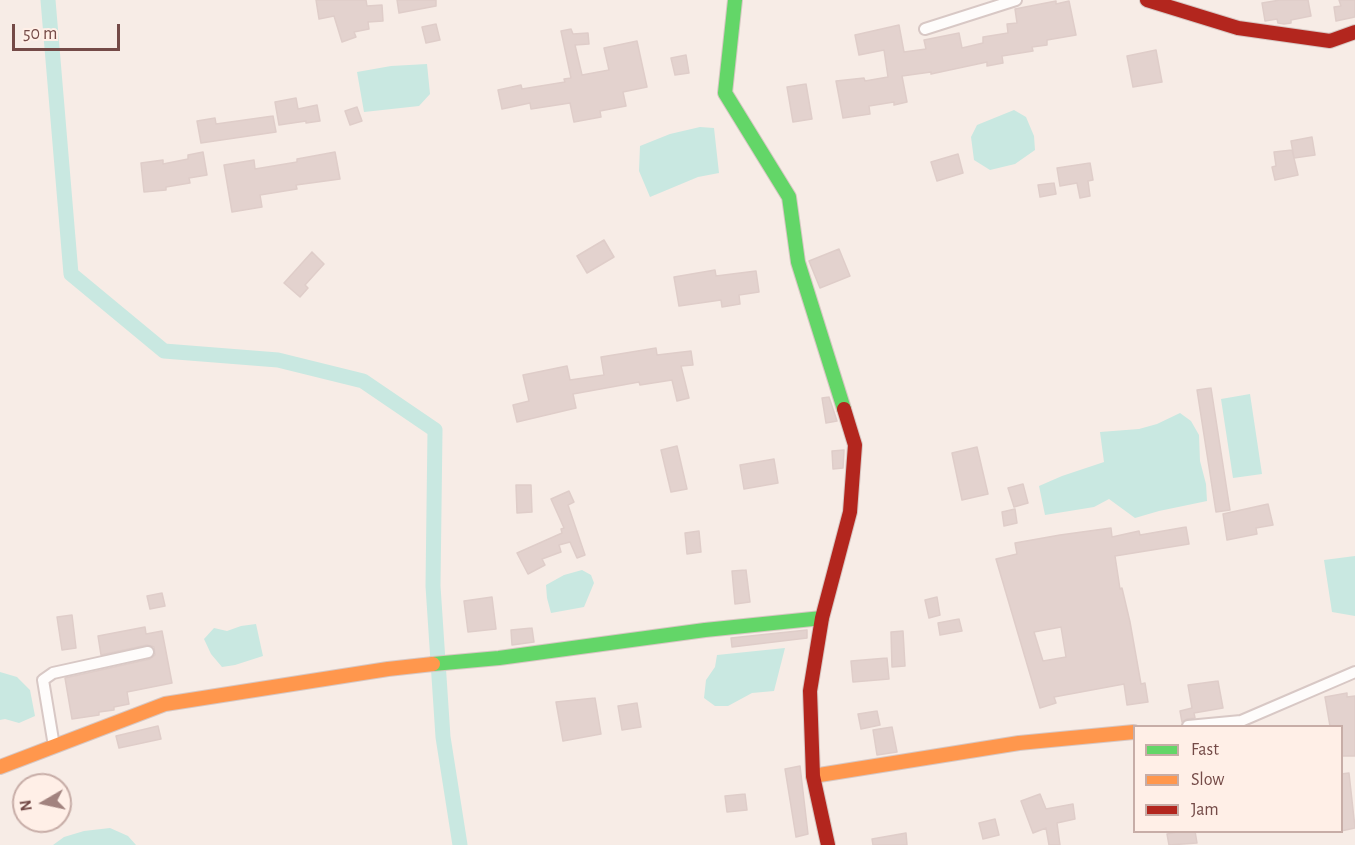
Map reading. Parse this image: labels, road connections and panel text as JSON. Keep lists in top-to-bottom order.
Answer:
{
  "legend": ["Fast", "Slow", "Jam"],
  "scale_bar": "50 m",
  "north": "left"
}
